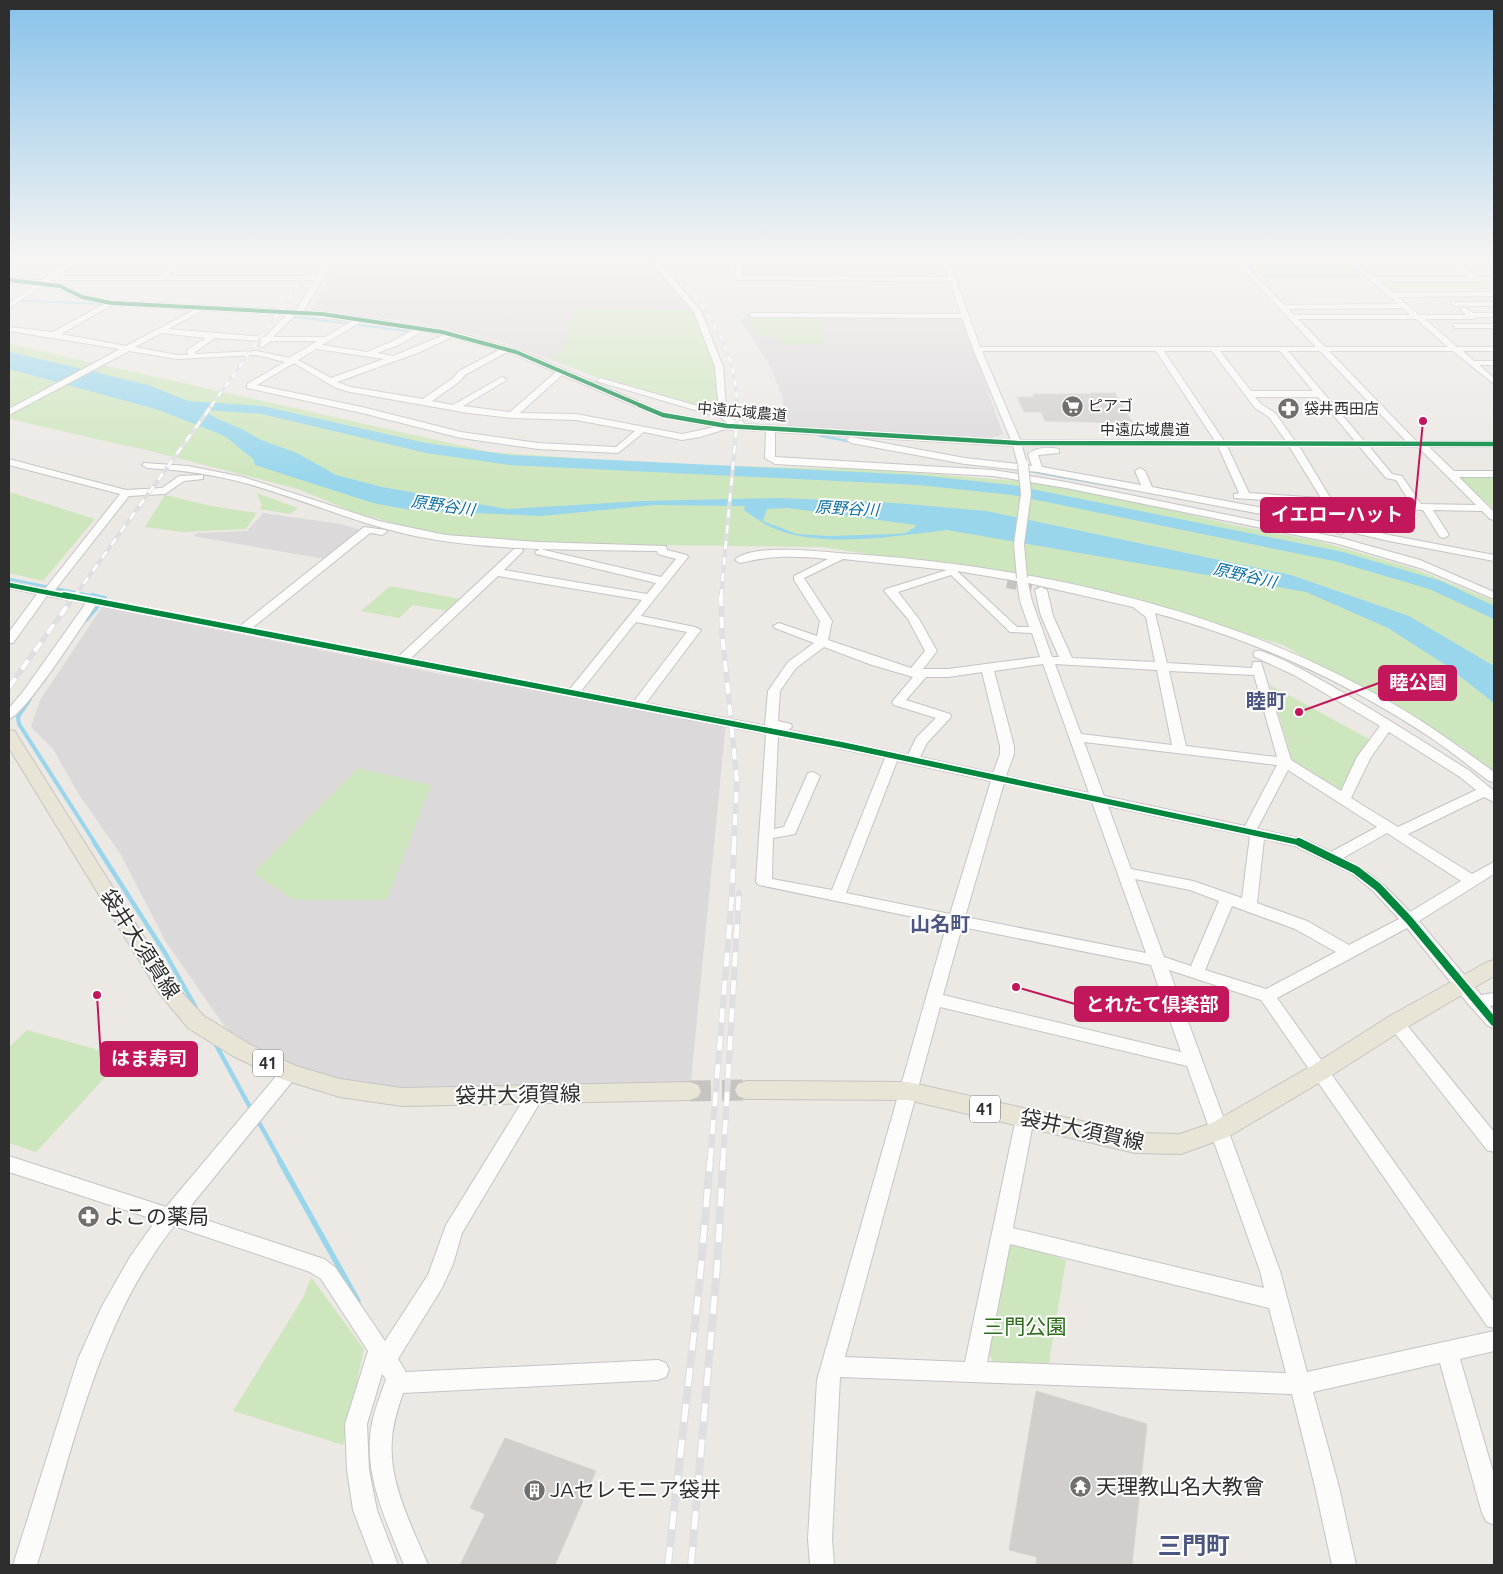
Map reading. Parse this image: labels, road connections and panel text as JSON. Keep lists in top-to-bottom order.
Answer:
{
  "streets": {
    "main road": ["袋井大須賀線", "41"],
    "street": ["中遠広域農道"]
  },
  "districts": ["睦町", "山名町", "三門町"],
  "water": ["原野谷川"],
  "parks": ["三門公園"],
  "places": {
    "supermarket": ["ピアゴ"],
    "pharmacy": ["袋井西田店", "よこの薬局"],
    "other": [
      "イエローハット",
      "睦公園",
      "とれたて倶楽部",
      "はま寿司"
    ],
    "temple": ["天理教山名大教會"],
    "building": ["JAセレモニア袋井"]
  }
}
